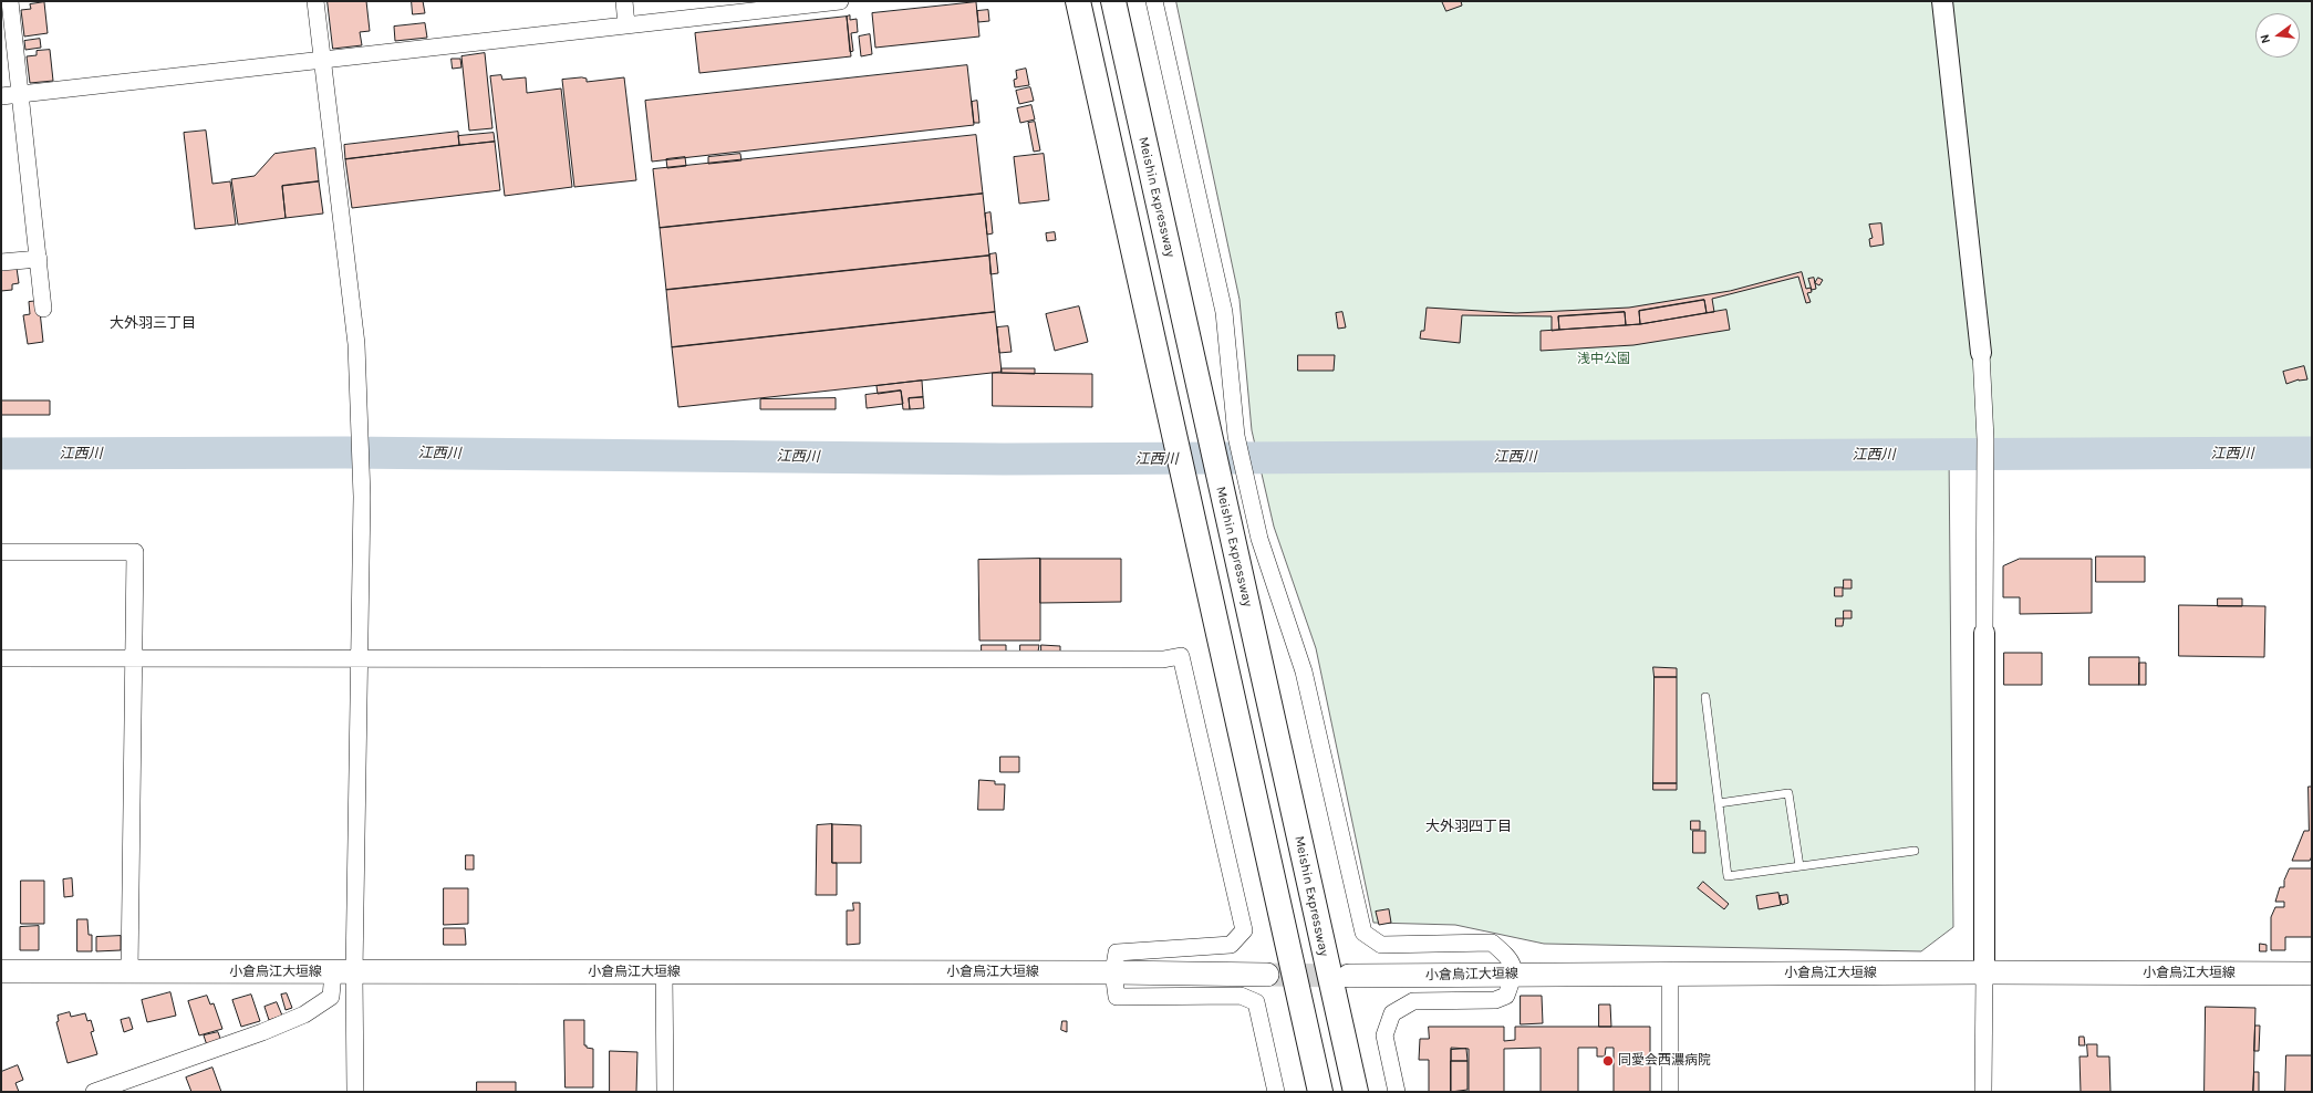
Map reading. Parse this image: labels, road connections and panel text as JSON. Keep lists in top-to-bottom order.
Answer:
{
  "streets": {
    "highway": ["Meishin Expressway"],
    "main road": ["小倉烏江大垣線"]
  },
  "districts": ["大外羽三丁目", "大外羽四丁目"],
  "water": ["江西川"],
  "parks": ["浅中公園"],
  "places": ["同愛会西濃病院"],
  "north": "left"
}
